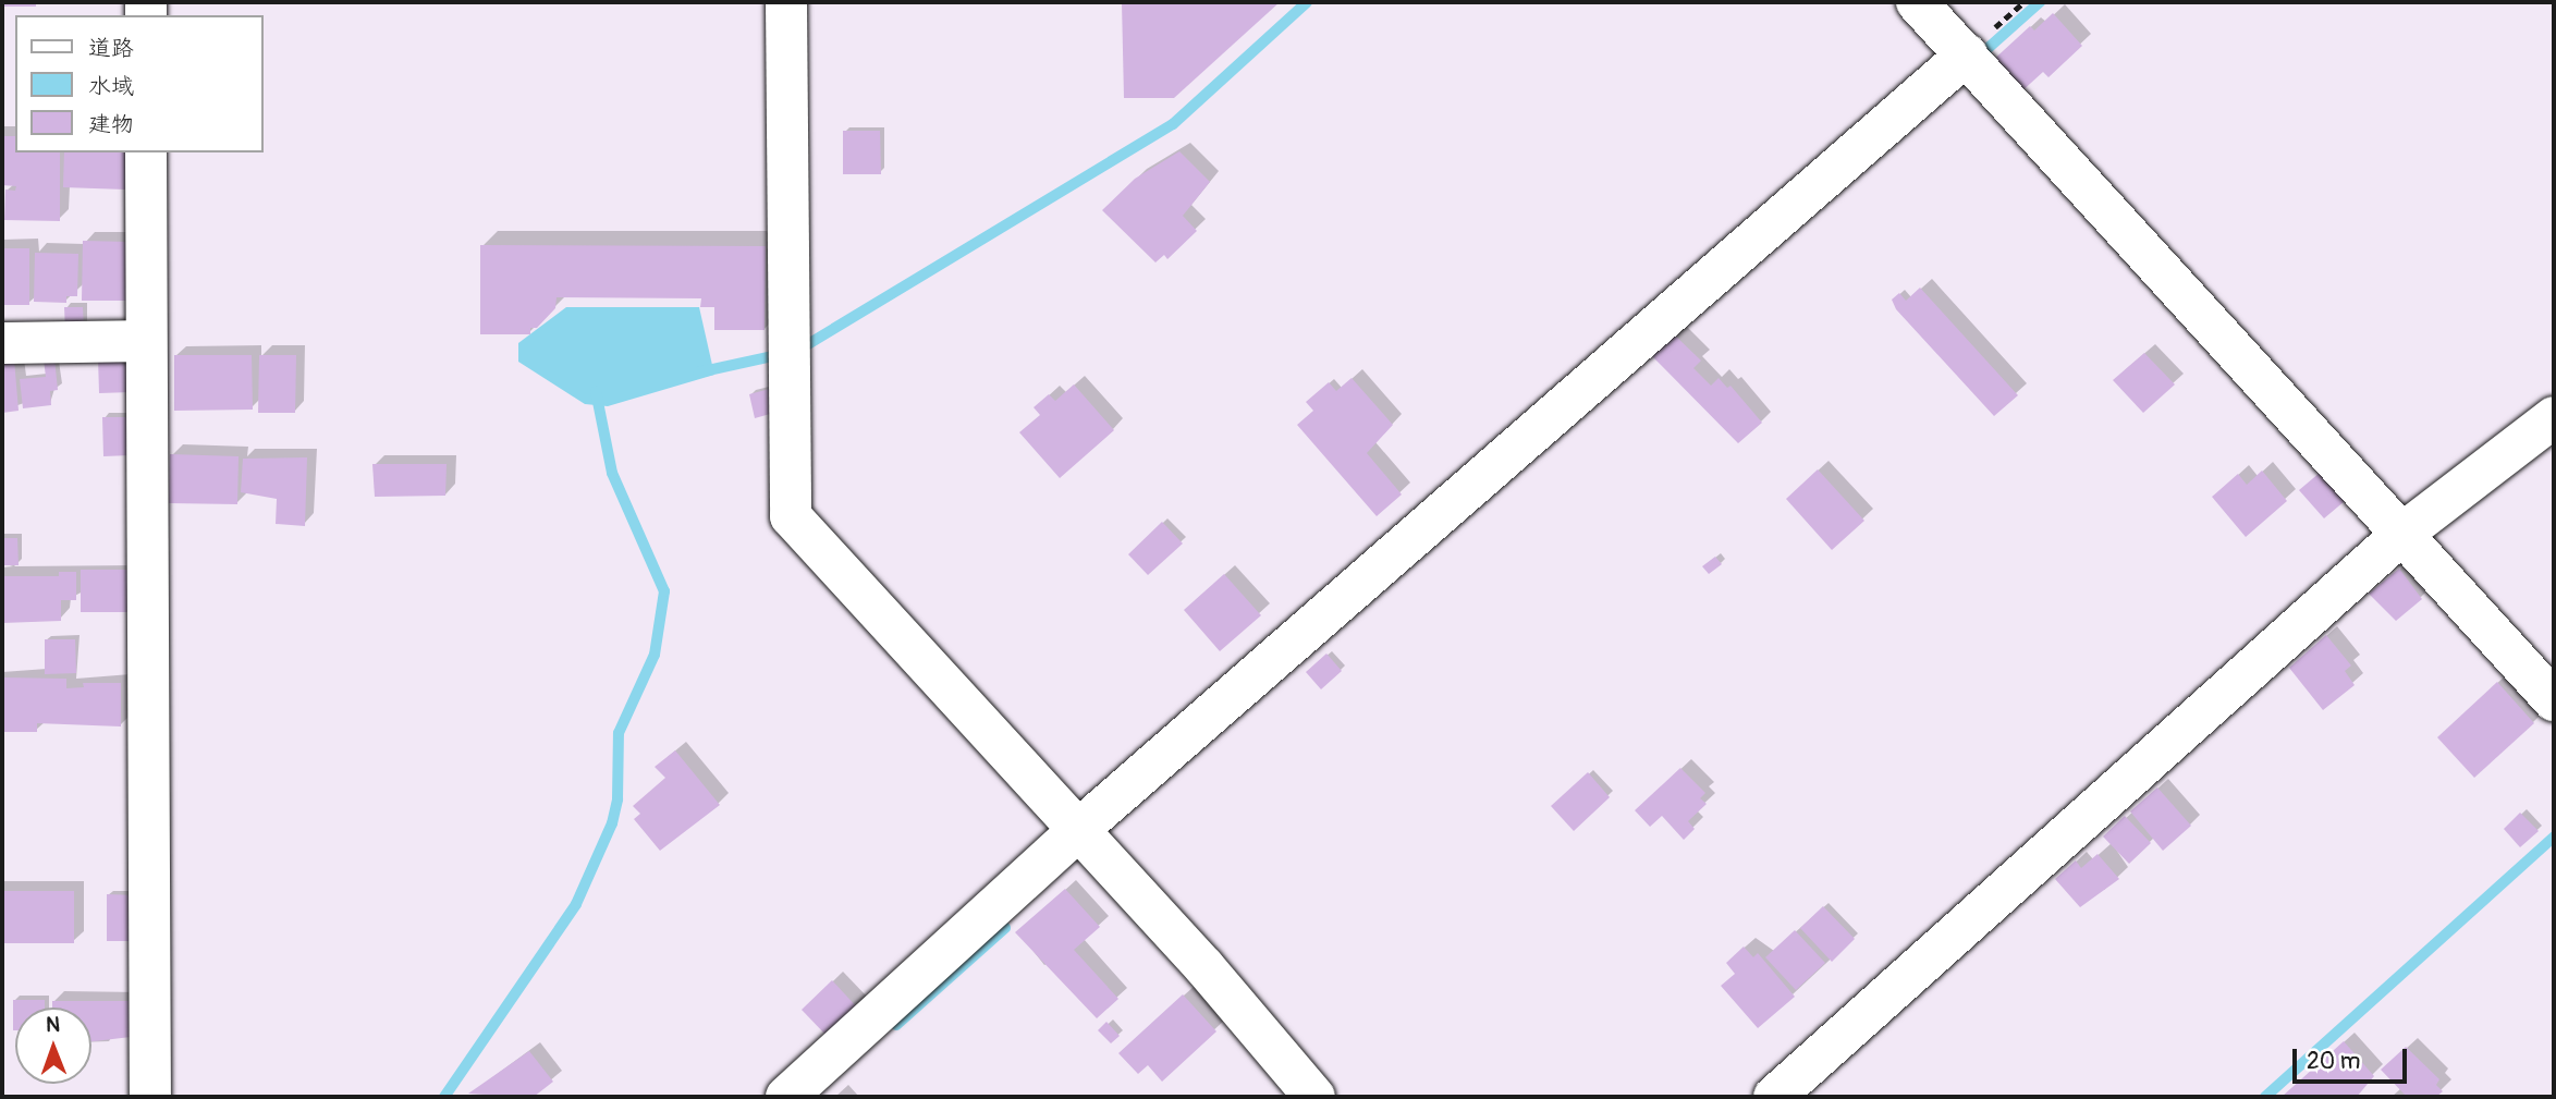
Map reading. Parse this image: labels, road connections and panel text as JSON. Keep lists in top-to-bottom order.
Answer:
{
  "legend": ["道路", "水域", "建物"],
  "scale_bar": "20 m",
  "north": "top"
}
